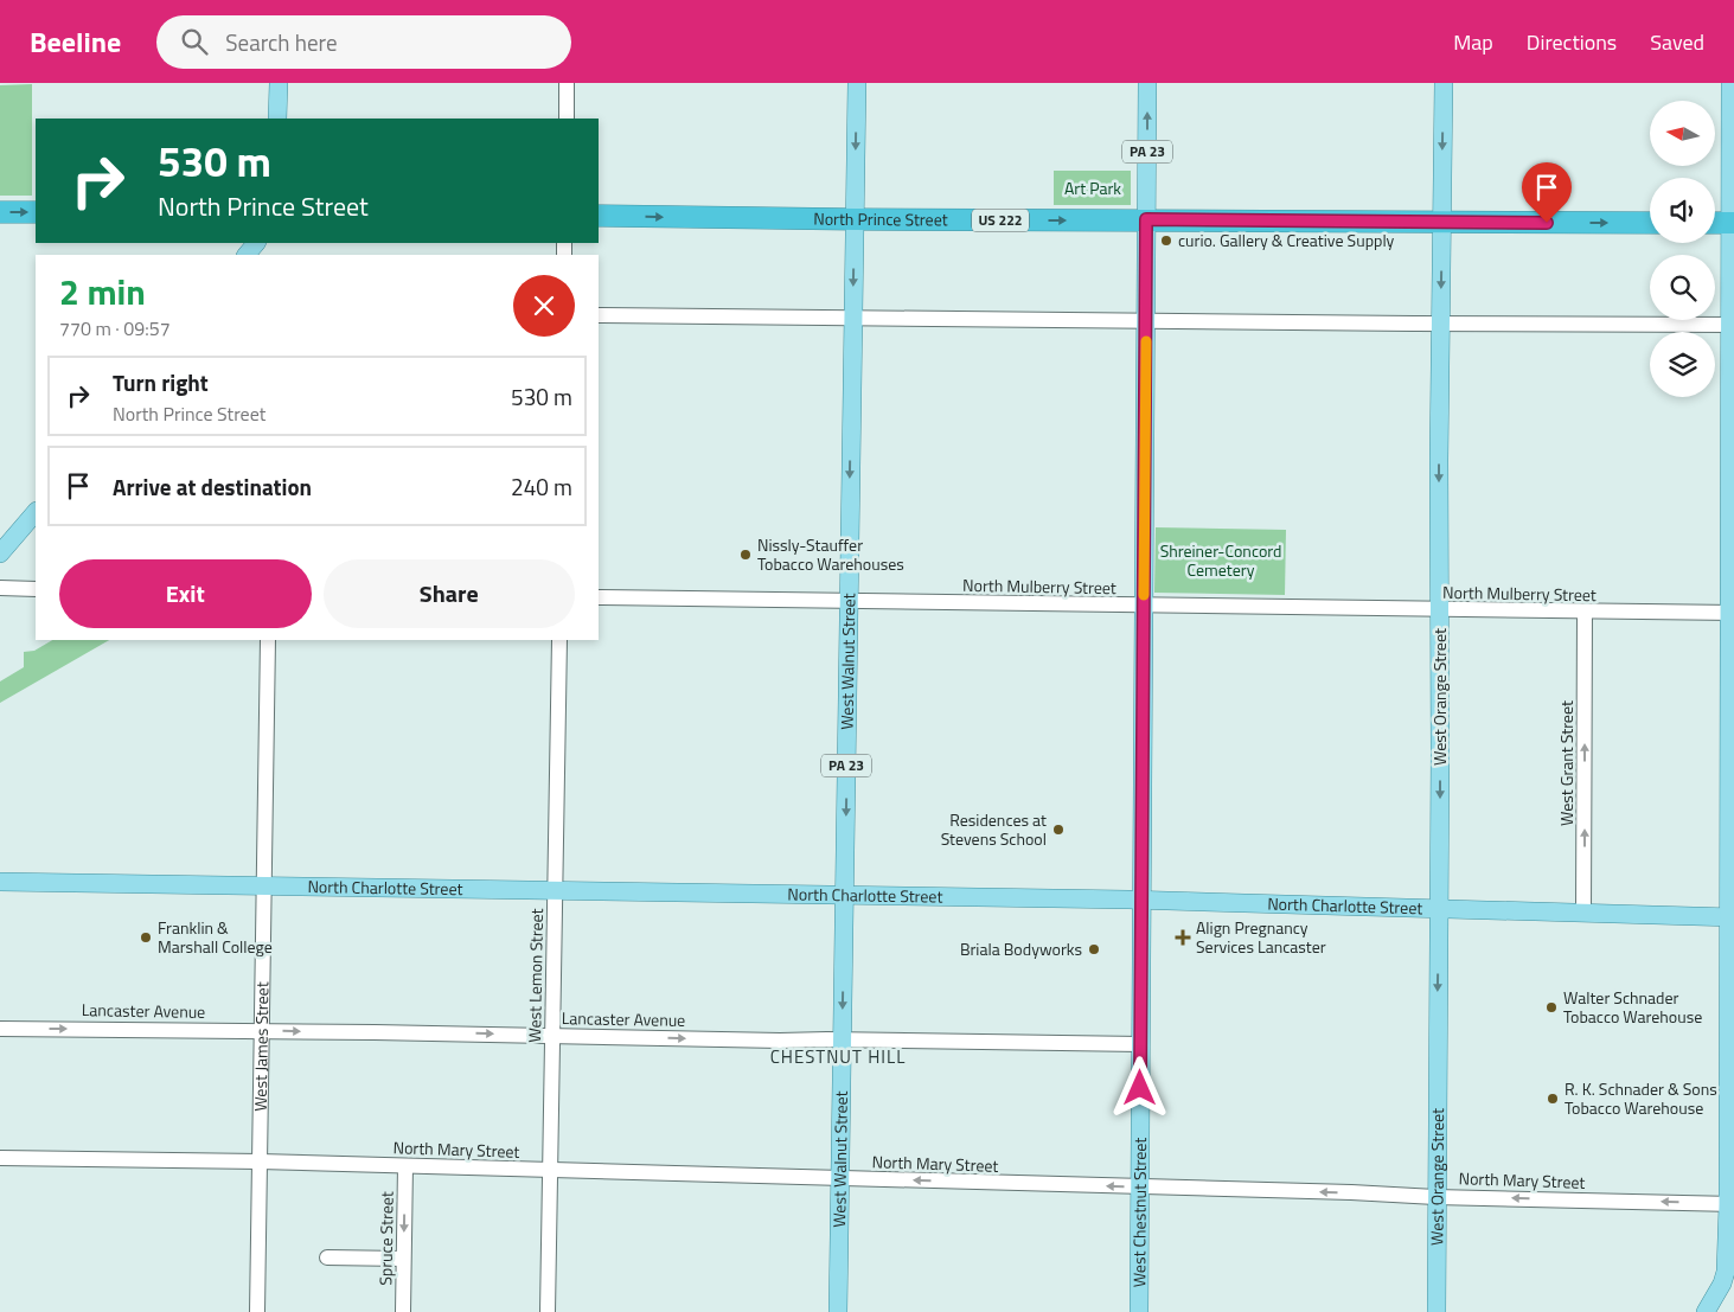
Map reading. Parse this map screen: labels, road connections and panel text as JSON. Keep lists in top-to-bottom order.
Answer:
{
  "streets": {
    "highway": ["North Prince Street", "US 222"],
    "main road": [
      "PA 23",
      "West Walnut Street",
      "West Orange Street",
      "North Charlotte Street",
      "West Chestnut Street"
    ],
    "street": [
      "North Mulberry Street",
      "West Grant Street",
      "West Lemon Street",
      "Lancaster Avenue",
      "West James Street",
      "North Mary Street",
      "Spruce Street"
    ]
  },
  "crossings": [
    ["North Prince Street", "West Walnut Street"],
    ["North Prince Street", "West Orange Street"],
    ["North Prince Street", "West Chestnut Street"],
    ["North Mulberry Street", "West Walnut Street"],
    ["North Mulberry Street", "West Orange Street"],
    ["North Mulberry Street", "West Grant Street"],
    ["North Mulberry Street", "West Chestnut Street"],
    ["West Walnut Street", "North Charlotte Street"],
    ["West Walnut Street", "Lancaster Avenue"],
    ["West Walnut Street", "North Mary Street"],
    ["West Orange Street", "North Charlotte Street"],
    ["West Orange Street", "North Mary Street"],
    ["West Grant Street", "North Charlotte Street"],
    ["North Charlotte Street", "West Lemon Street"],
    ["North Charlotte Street", "West James Street"],
    ["North Charlotte Street", "West Chestnut Street"],
    ["West Lemon Street", "Lancaster Avenue"],
    ["West Lemon Street", "North Mary Street"],
    ["Lancaster Avenue", "West James Street"],
    ["Lancaster Avenue", "West Chestnut Street"],
    ["West James Street", "North Mary Street"],
    ["North Mary Street", "West Chestnut Street"],
    ["North Mary Street", "Spruce Street"]
  ],
  "one_way": [
    "North Prince Street",
    "West Walnut Street",
    "West Orange Street",
    "West Grant Street",
    "Lancaster Avenue",
    "North Mary Street",
    "Spruce Street"
  ],
  "districts": ["CHESTNUT HILL"],
  "parks": ["Art Park", "Shreiner-Concord Cemetery"],
  "places": {
    "other": [
      "curio. Gallery & Creative Supply",
      "Nissly-Stauffer Tobacco Warehouses",
      "Residences at Stevens School",
      "Franklin & Marshall College",
      "Briala Bodyworks",
      "Walter Schnader Tobacco Warehouse",
      "R. K. Schnader & Sons Tobacco Warehouse"
    ],
    "health": ["Align Pregnancy Services Lancaster"]
  },
  "north": "left",
  "page": {
    "header": "Beeline",
    "search": "Search here",
    "nav": ["Map", "Directions", "Saved"],
    "turn": ["530 m", "North Prince Street"],
    "heading": ["2 min", "770 m · 09:57"],
    "list": [
      {
        "name": "Turn right",
        "note": "North Prince Street",
        "value": "530 m"
      },
      {
        "name": "Arrive at destination",
        "value": "240 m"
      }
    ],
    "buttons": ["Exit", "Share"]
  }
}
